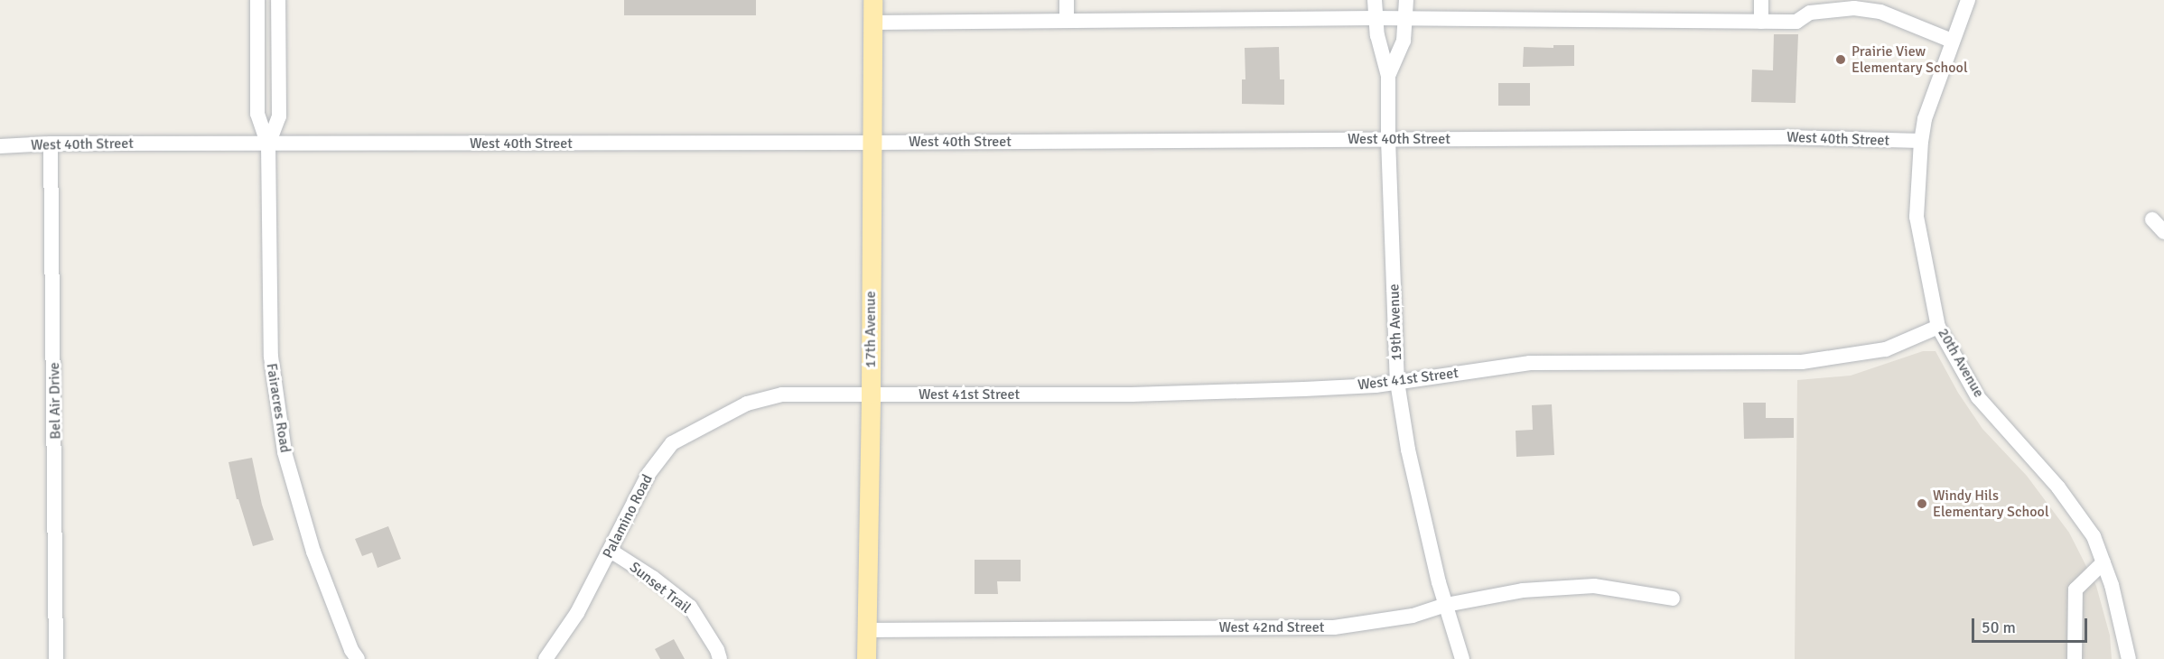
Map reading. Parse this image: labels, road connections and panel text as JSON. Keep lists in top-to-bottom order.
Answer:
{
  "streets": {
    "main road": ["17th Avenue"],
    "street": [
      "West 40th Street",
      "19th Avenue",
      "20th Avenue",
      "West 41st Street",
      "Bel Air Drive",
      "Fairacres Road",
      "Palamino Road",
      "Sunset Trail",
      "West 42nd Street"
    ]
  },
  "crossings": [
    ["West 40th Street", "19th Avenue"],
    ["West 40th Street", "17th Avenue"],
    ["West 40th Street", "20th Avenue"],
    ["West 40th Street", "Bel Air Drive"],
    ["West 40th Street", "Fairacres Road"],
    ["19th Avenue", "West 41st Street"],
    ["19th Avenue", "West 42nd Street"],
    ["17th Avenue", "West 41st Street"],
    ["17th Avenue", "Palamino Road"],
    ["17th Avenue", "West 42nd Street"],
    ["20th Avenue", "West 41st Street"],
    ["West 41st Street", "Palamino Road"],
    ["Palamino Road", "Sunset Trail"]
  ],
  "places": ["Prairie View Elementary School", "Windy Hils Elementary School"],
  "scale_bar": "50 m"
}
